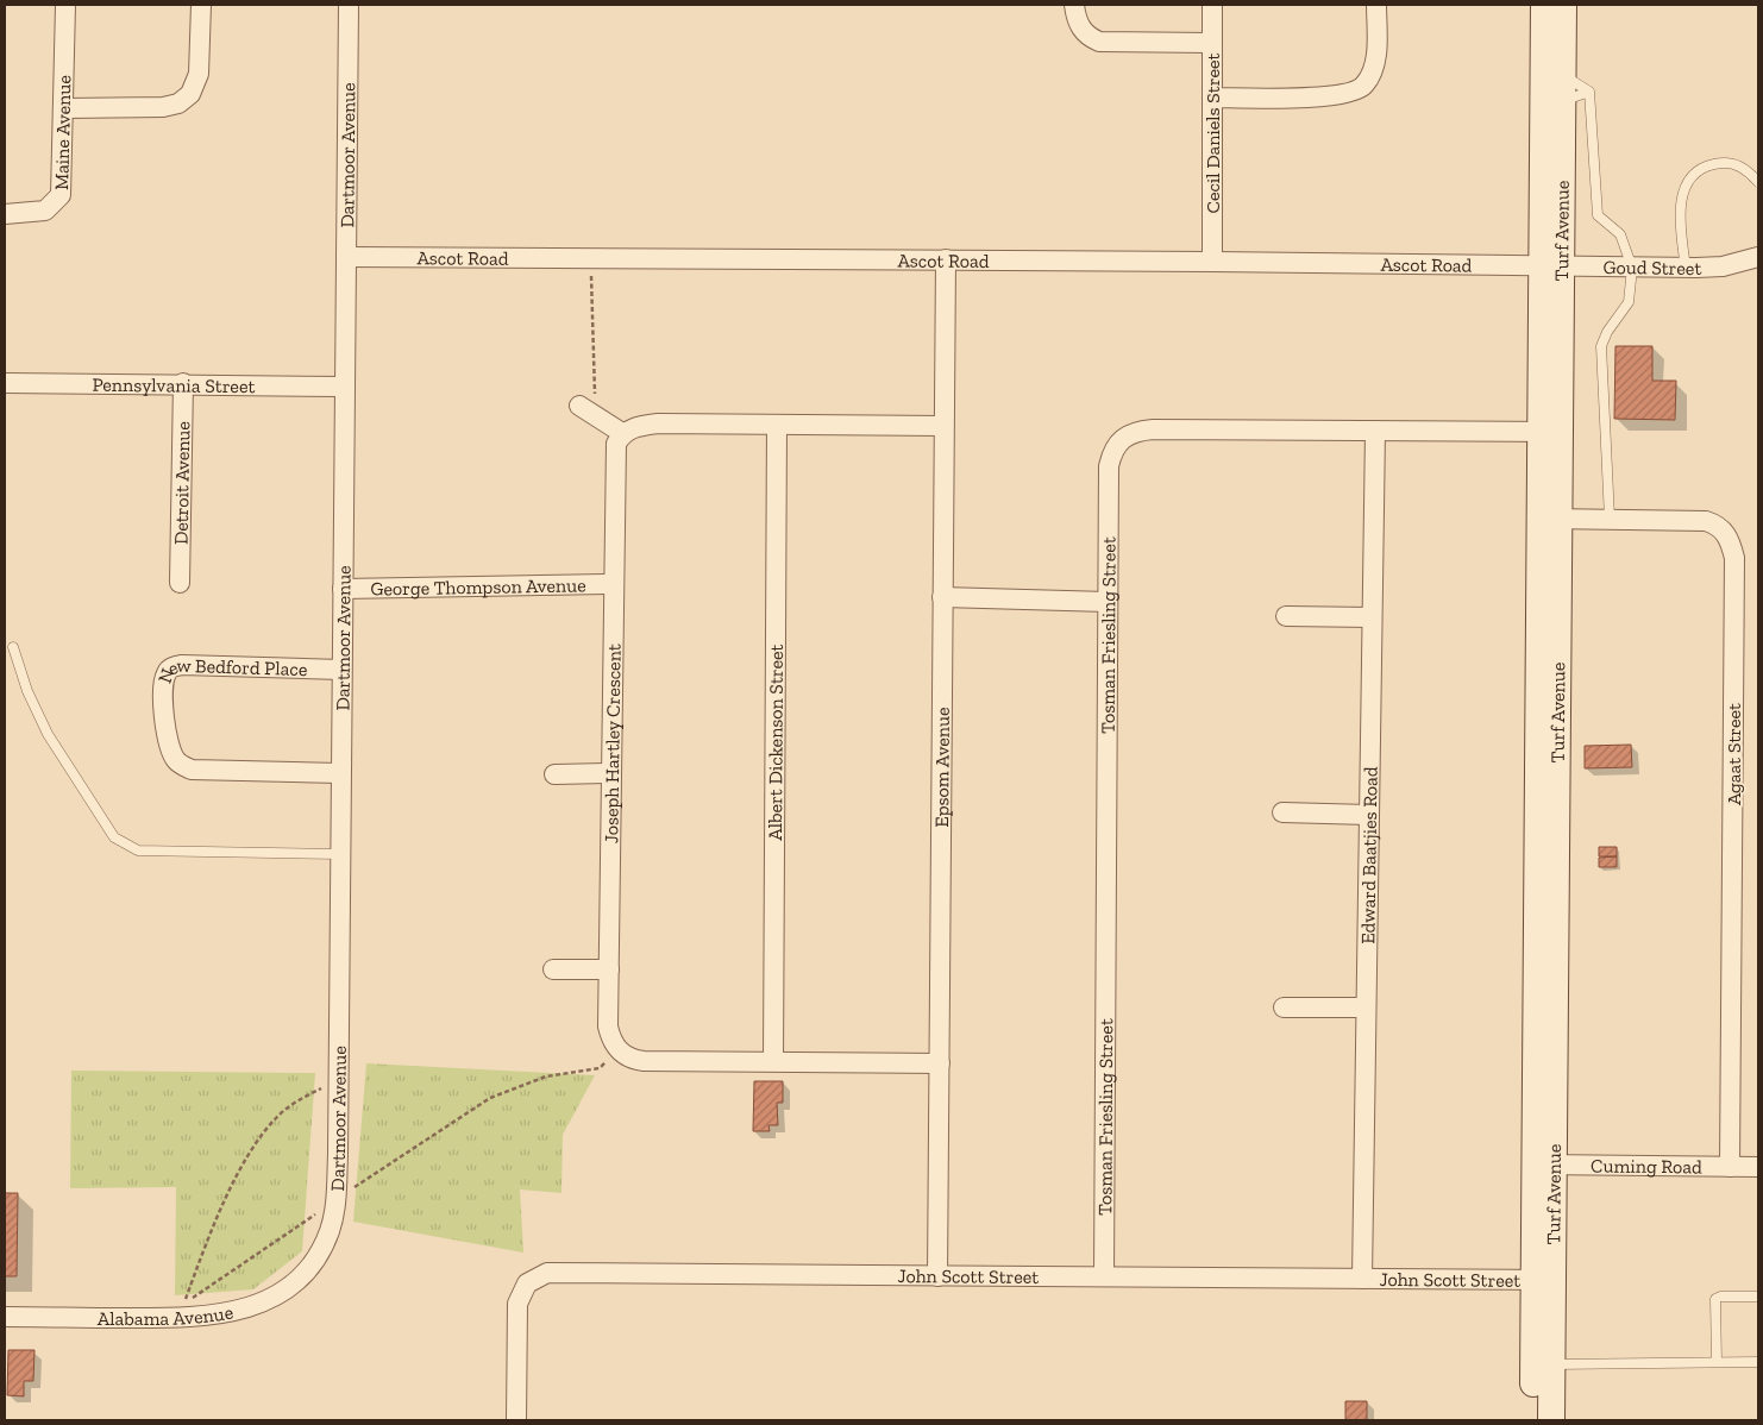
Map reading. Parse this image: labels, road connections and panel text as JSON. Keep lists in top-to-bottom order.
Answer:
{
  "streets": {
    "main road": ["Turf Avenue"],
    "street": [
      "Maine Avenue",
      "Cecil Daniels Street",
      "Dartmoor Avenue",
      "Ascot Road",
      "Goud Street",
      "Pennsylvania Street",
      "Detroit Avenue",
      "George Thompson Avenue",
      "Tosman Friesling Street",
      "New Bedford Place",
      "Joseph Hartley Crescent",
      "Albert Dickenson Street",
      "Agaat Street",
      "Epsom Avenue",
      "Edward Baatjies Road",
      "Cuming Road",
      "John Scott Street",
      "Alabama Avenue"
    ]
  },
  "crossings": [
    ["Cecil Daniels Street", "Ascot Road"],
    ["Dartmoor Avenue", "Ascot Road"],
    ["Dartmoor Avenue", "Pennsylvania Street"],
    ["Dartmoor Avenue", "George Thompson Avenue"],
    ["Dartmoor Avenue", "New Bedford Place"],
    ["Dartmoor Avenue", "Alabama Avenue"],
    ["Turf Avenue", "Ascot Road"],
    ["Turf Avenue", "Goud Street"],
    ["Turf Avenue", "Tosman Friesling Street"],
    ["Turf Avenue", "Agaat Street"],
    ["Turf Avenue", "Cuming Road"],
    ["Turf Avenue", "John Scott Street"],
    ["Ascot Road", "Goud Street"],
    ["Ascot Road", "Epsom Avenue"],
    ["Pennsylvania Street", "Detroit Avenue"],
    ["George Thompson Avenue", "Joseph Hartley Crescent"],
    ["Tosman Friesling Street", "Edward Baatjies Road"],
    ["Tosman Friesling Street", "John Scott Street"],
    ["Agaat Street", "Cuming Road"],
    ["Epsom Avenue", "John Scott Street"],
    ["Edward Baatjies Road", "John Scott Street"]
  ]
}
